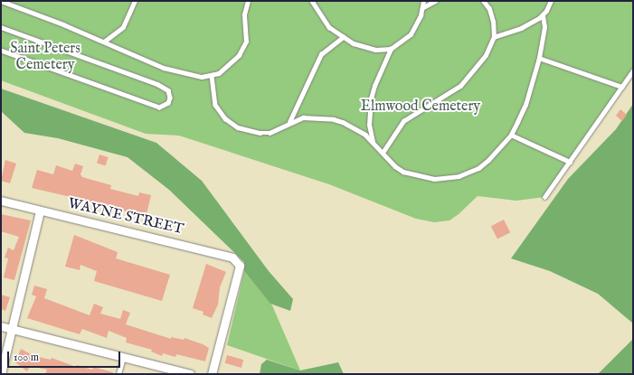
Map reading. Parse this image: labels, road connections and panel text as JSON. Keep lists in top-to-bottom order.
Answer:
{
  "streets": {
    "street": ["WAYNE STREET"]
  },
  "parks": ["Saint Peters Cemetery", "Elmwood Cemetery"],
  "scale_bar": "100 m"
}
